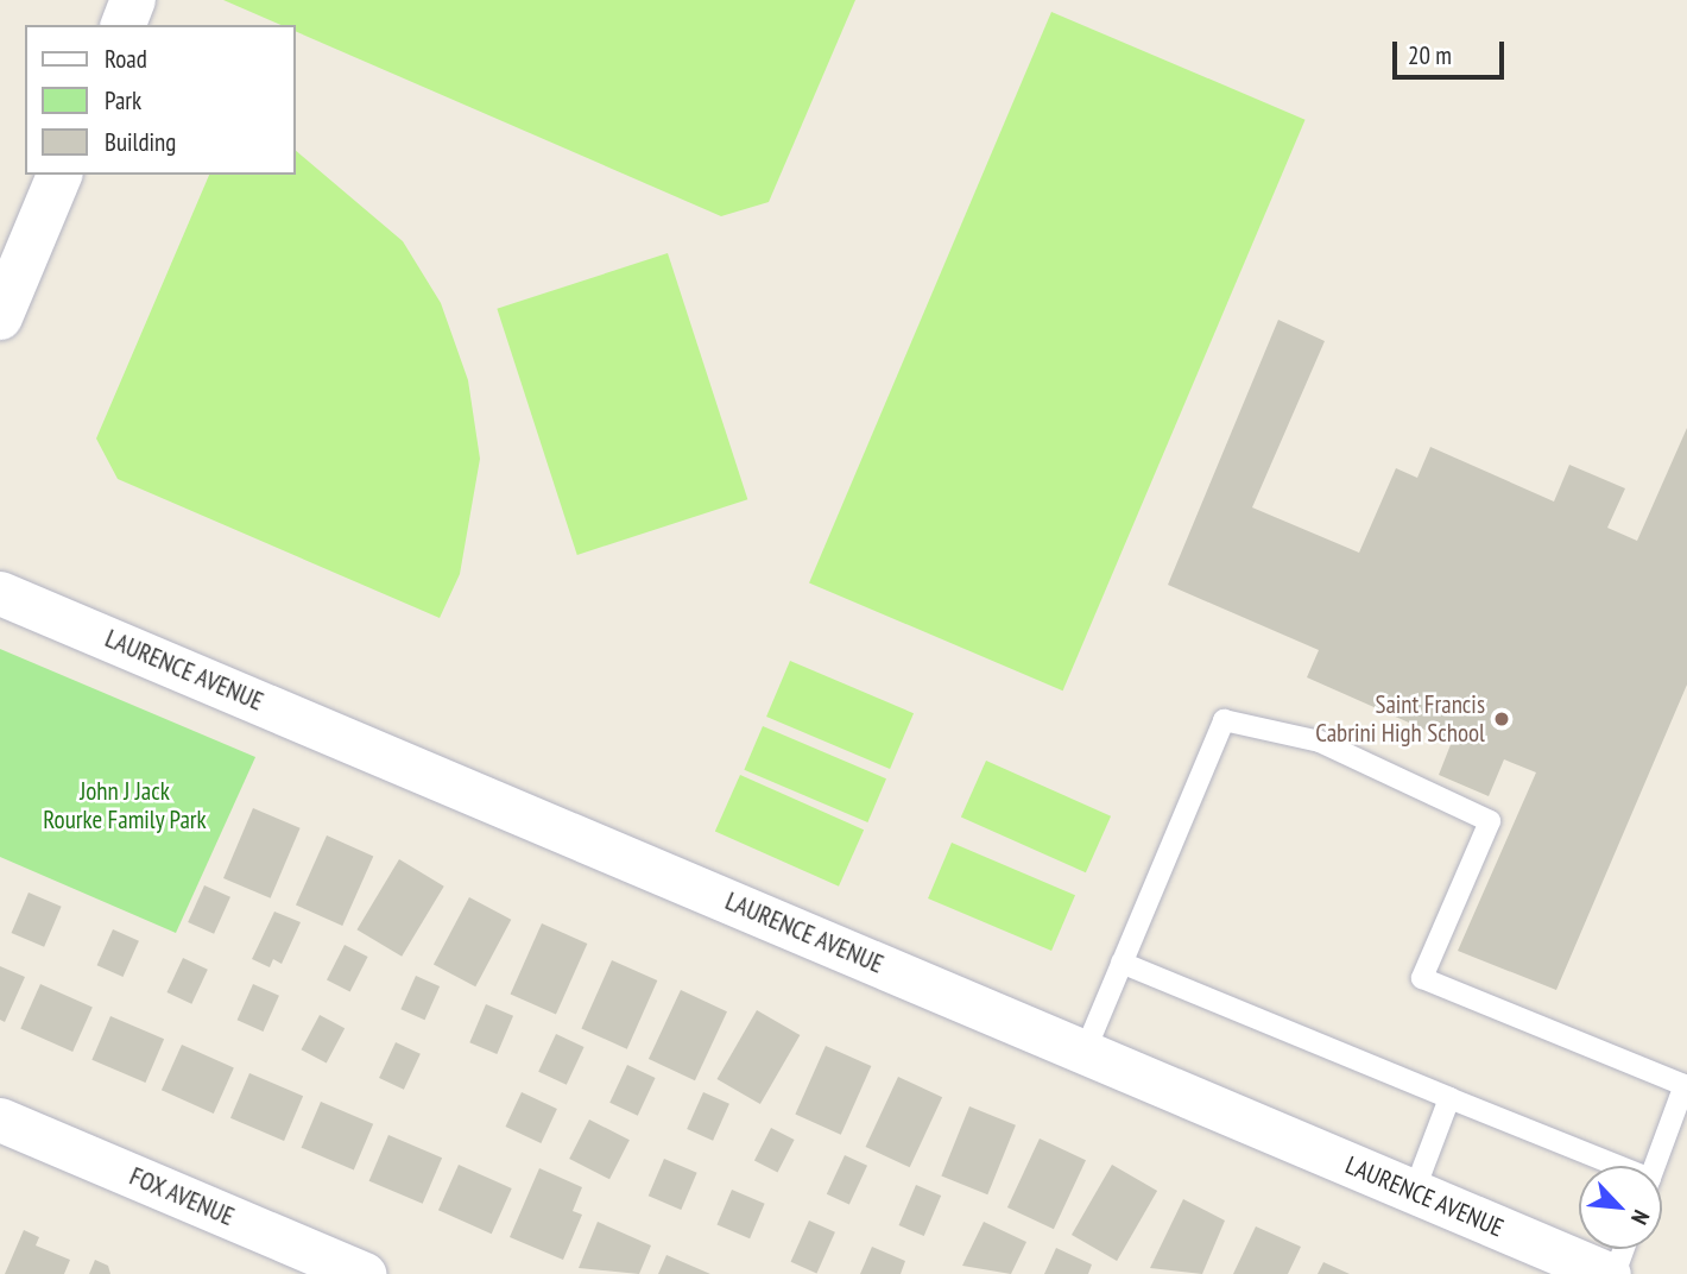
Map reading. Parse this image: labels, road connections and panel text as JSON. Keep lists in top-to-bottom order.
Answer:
{
  "streets": {
    "street": ["LAURENCE AVENUE", "FOX AVENUE"]
  },
  "parks": ["John J Jack Rourke Family Park"],
  "places": ["Saint Francis Cabrini High School"],
  "legend": ["Road", "Park", "Building"],
  "scale_bar": "20 m",
  "north": "bottom right"
}
